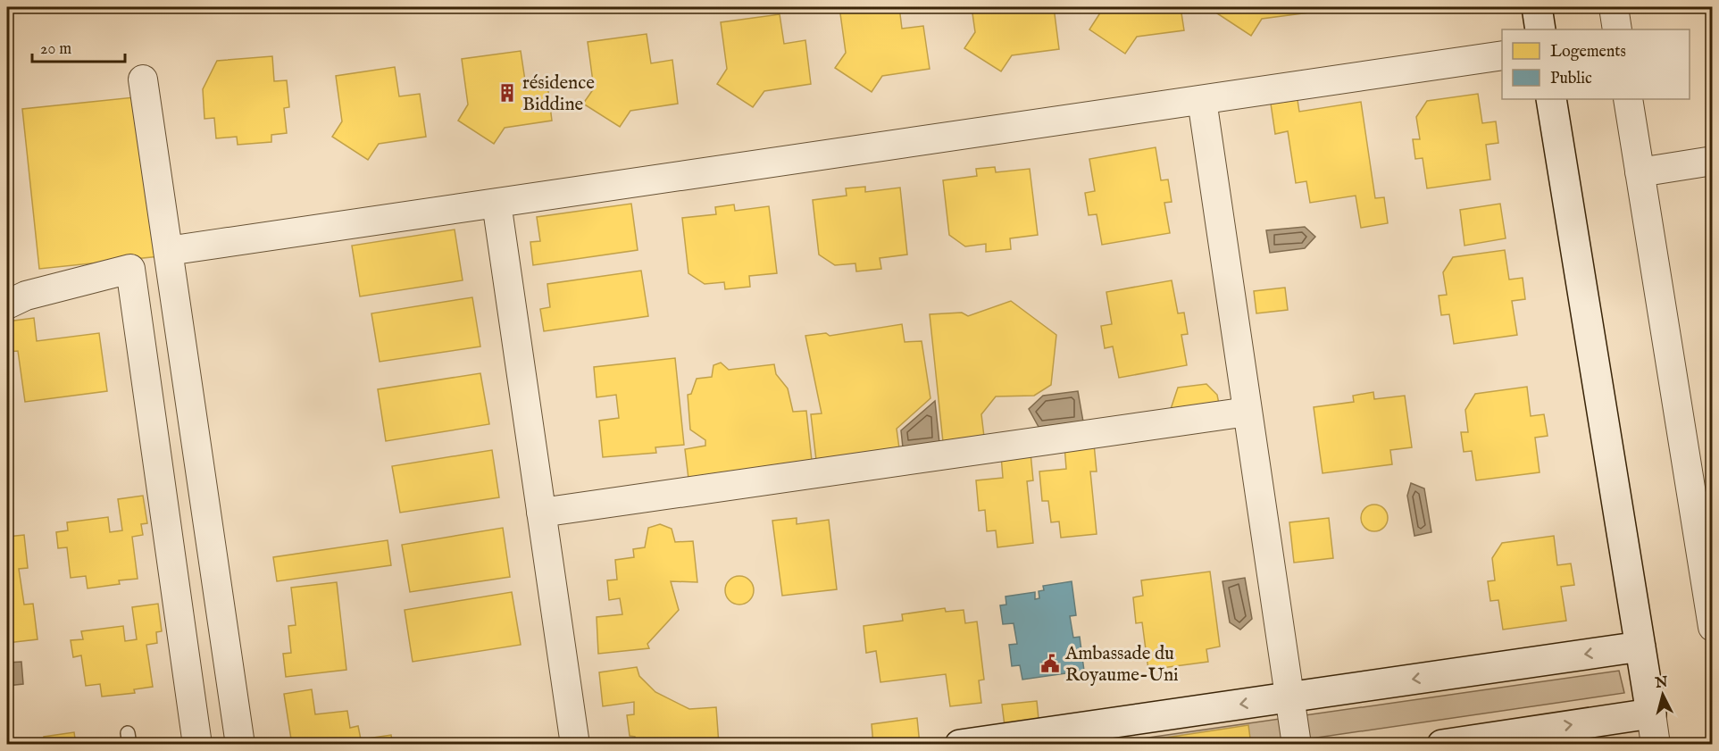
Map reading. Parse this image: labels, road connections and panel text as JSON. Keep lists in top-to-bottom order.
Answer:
{
  "places": {
    "building": ["résidence Biddine"],
    "public building": ["Ambassade du Royaume-Uni"]
  },
  "legend": ["Logements", "Public"],
  "scale_bar": "20 m",
  "north": "top"
}
